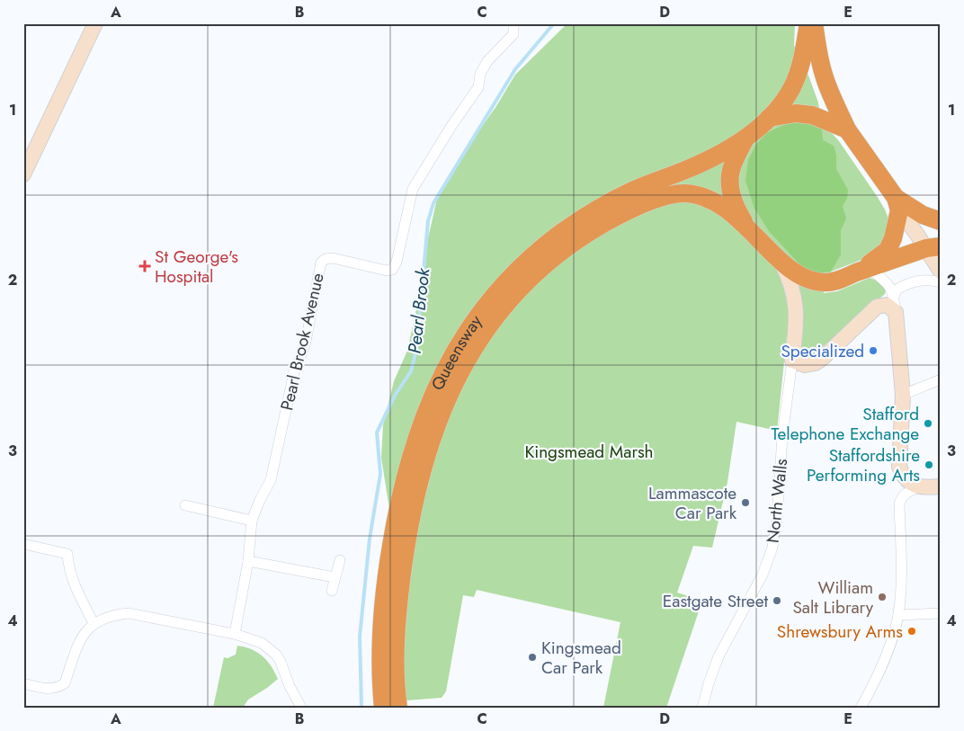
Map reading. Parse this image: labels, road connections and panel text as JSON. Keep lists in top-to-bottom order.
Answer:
{
  "streets": {
    "highway": ["Queensway"],
    "street": ["Pearl Brook Avenue", "North Walls"]
  },
  "crossings": [
    ["Queensway", "North Walls"]
  ],
  "water": ["Pearl Brook"],
  "parks": ["Kingsmead Marsh"],
  "places": {
    "health": ["St George's Hospital"],
    "other": [
      "Specialized",
      "Stafford Telephone Exchange",
      "Staffordshire Performing Arts",
      "Lammascote Car Park",
      "William Salt Library",
      "Eastgate Street",
      "Shrewsbury Arms",
      "Kingsmead Car Park"
    ]
  },
  "grid": {
    "columns": [
      "A",
      "B",
      "C",
      "D",
      "E"
    ],
    "rows": [
      "1",
      "2",
      "3",
      "4"
    ]
  }
}
